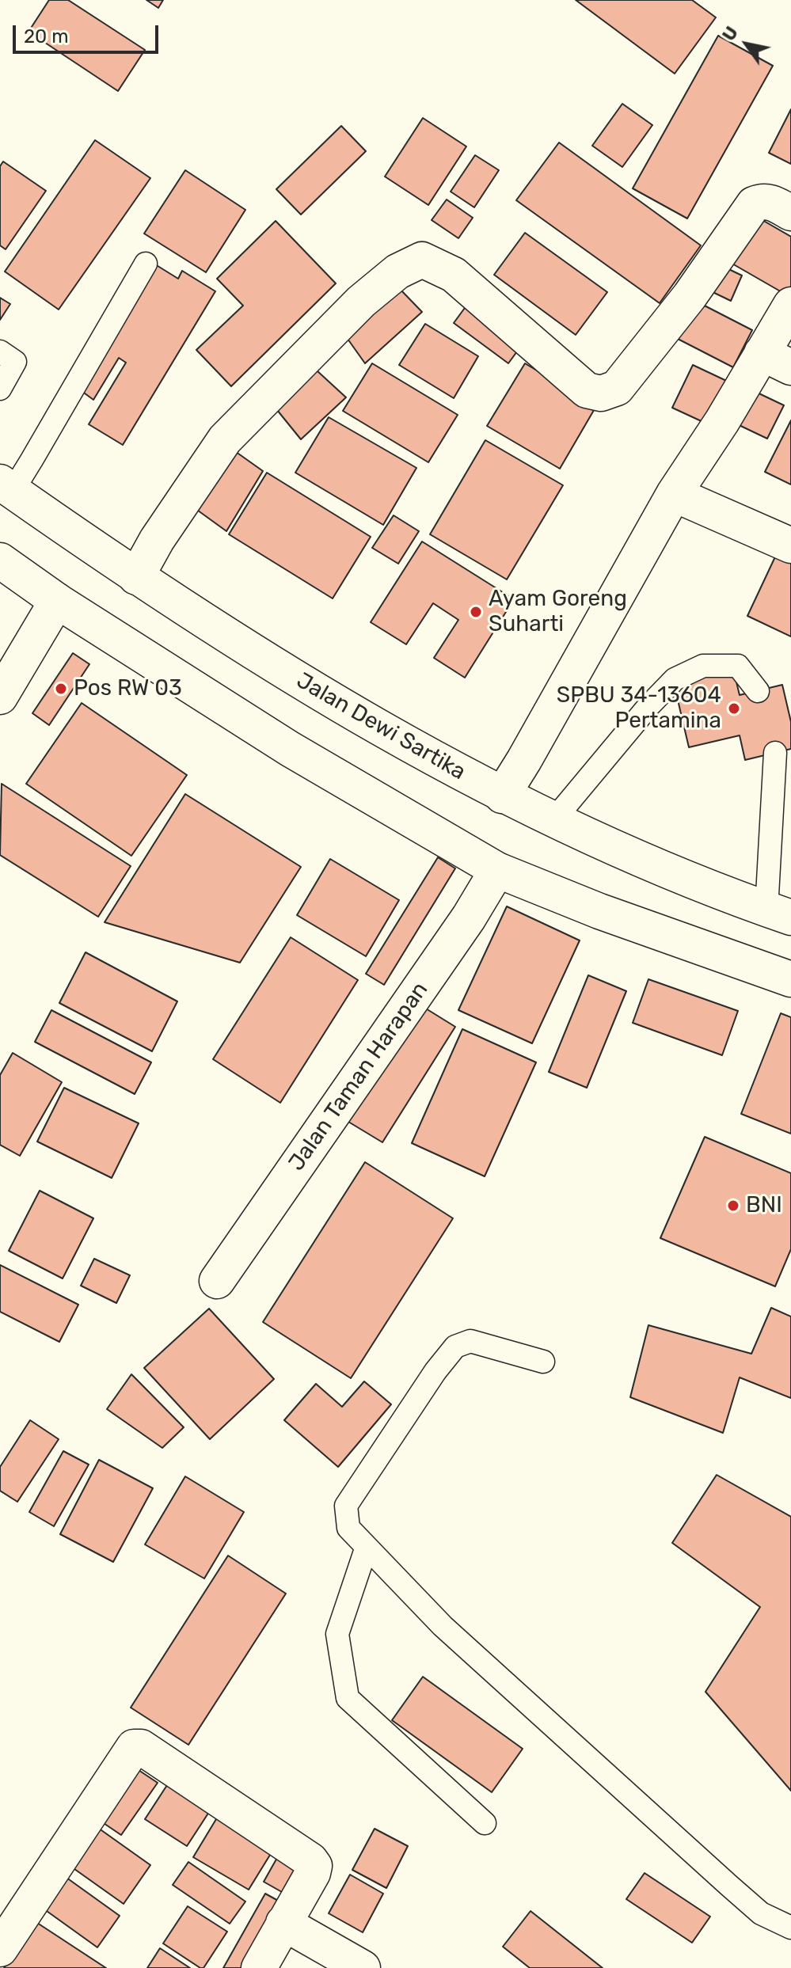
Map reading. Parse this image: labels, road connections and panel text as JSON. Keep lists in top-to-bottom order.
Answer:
{
  "streets": {
    "street": ["Jalan Dewi Sartika", "Jalan Taman Harapan"]
  },
  "places": [
    "Ayam Goreng Suharti",
    "Pos RW 03",
    "SPBU 34-13604 Pertamina",
    "BNI"
  ],
  "scale_bar": "20 m",
  "north": "top left"
}
